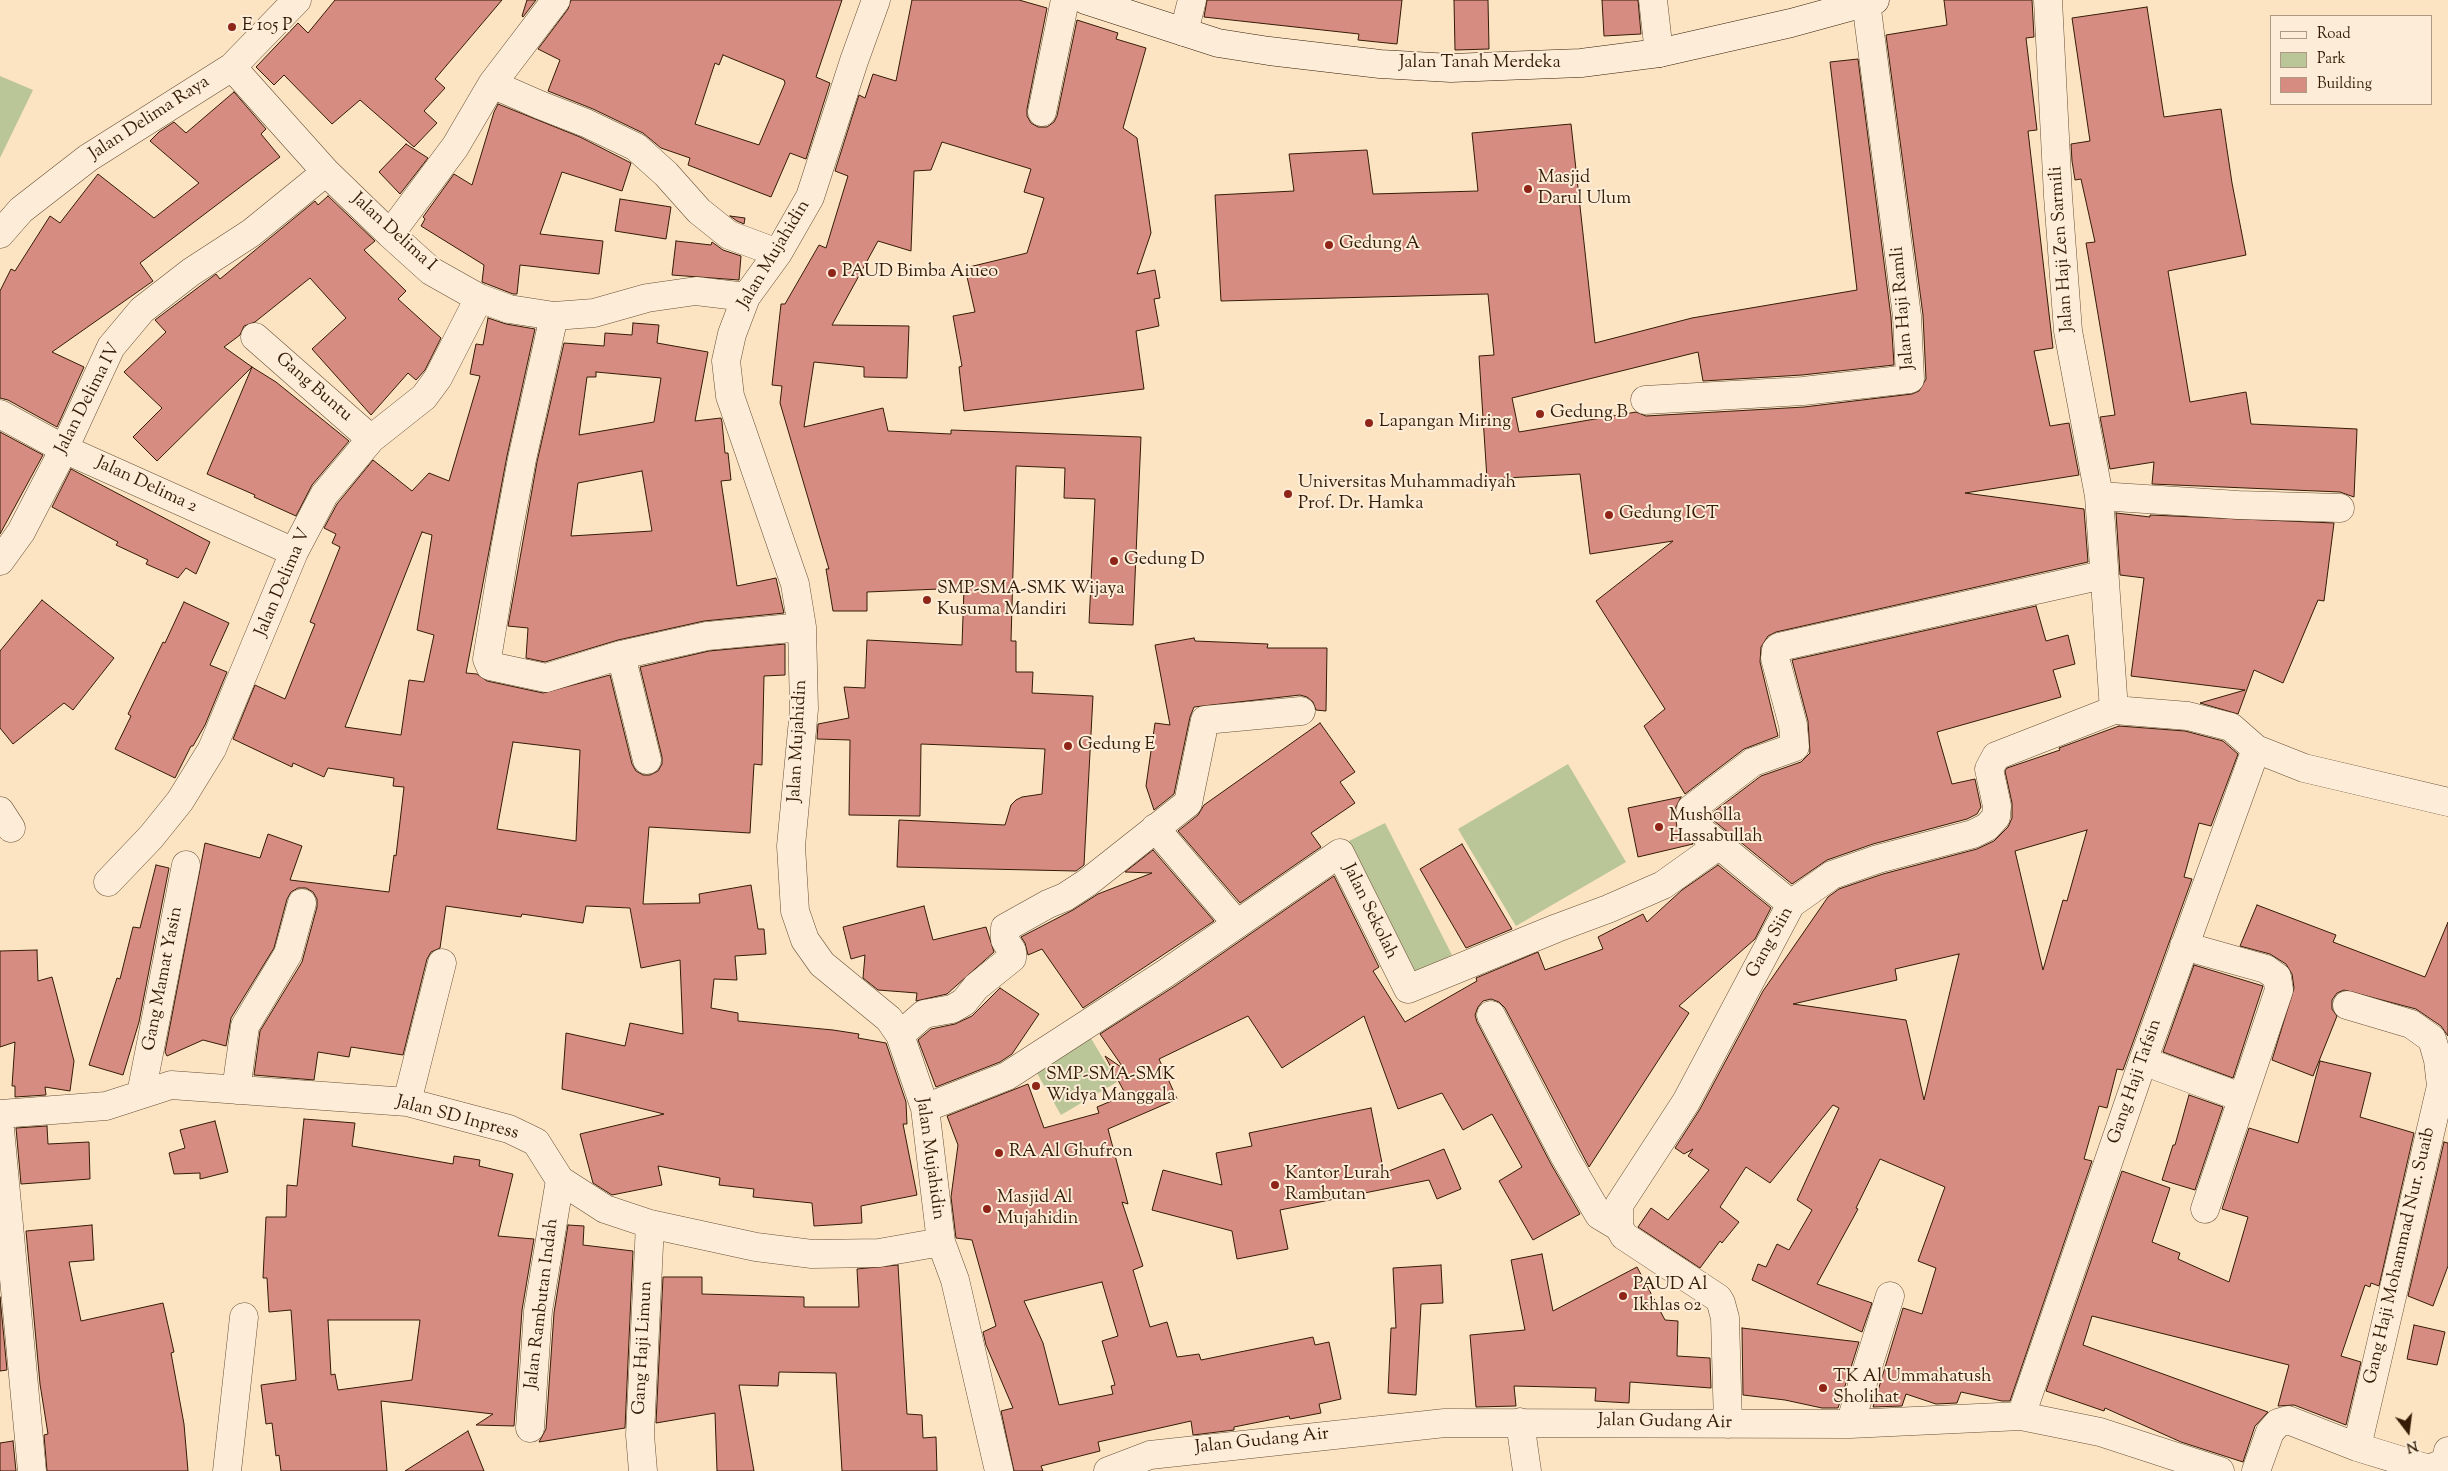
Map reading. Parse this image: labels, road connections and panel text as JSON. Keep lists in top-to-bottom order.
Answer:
{
  "streets": {
    "street": [
      "Jalan Tanah Merdeka",
      "Jalan Delima Raya",
      "Jalan Delima I",
      "Jalan Haji Zen Sarmili",
      "Jalan Mujahidin",
      "Jalan Haji Ramli",
      "Gang Buntu",
      "Jalan Delima IV",
      "Jalan Delima 2",
      "Jalan Delima V",
      "Jalan Sekolah",
      "Gang Siin",
      "Gang Mamat Yasin",
      "Gang Haji Tafsin",
      "Jalan SD Inpress",
      "Gang Haji Mohammad Nur. Suaib",
      "Jalan Rambutan Indah",
      "Gang Haji Limun",
      "Jalan Gudang Air"
    ]
  },
  "crossings": [
    ["Jalan Tanah Merdeka", "Jalan Haji Ramli"],
    ["Jalan Delima Raya", "Jalan Delima I"],
    ["Jalan Delima I", "Jalan Mujahidin"],
    ["Jalan Delima I", "Jalan Delima IV"],
    ["Jalan Delima I", "Jalan Delima V"],
    ["Jalan Haji Zen Sarmili", "Gang Siin"],
    ["Jalan Mujahidin", "Jalan Sekolah"],
    ["Jalan Mujahidin", "Jalan SD Inpress"],
    ["Gang Buntu", "Jalan Delima V"],
    ["Jalan Delima IV", "Jalan Delima 2"],
    ["Jalan Delima 2", "Jalan Delima V"],
    ["Gang Mamat Yasin", "Jalan SD Inpress"],
    ["Gang Haji Tafsin", "Jalan Gudang Air"],
    ["Jalan SD Inpress", "Jalan Rambutan Indah"],
    ["Jalan SD Inpress", "Gang Haji Limun"]
  ],
  "places": [
    "E 105 P",
    "Masjid Darul Ulum",
    "Gedung A",
    "PAUD Bimba Aiueo",
    "Gedung B",
    "Lapangan Miring",
    "Universitas Muhammadiyah Prof. Dr. Hamka",
    "Gedung ICT",
    "Gedung D",
    "SMP-SMA-SMK Wijaya Kusuma Mandiri",
    "Gedung E",
    "Musholla Hassabullah",
    "SMP-SMA-SMK Widya Manggala",
    "RA Al Ghufron",
    "Kantor Lurah Rambutan",
    "Masjid Al Mujahidin",
    "PAUD Al Ikhlas 02",
    "TK Al Ummahatush Sholihat"
  ],
  "legend": ["Road", "Park", "Building"],
  "north": "bottom"
}
